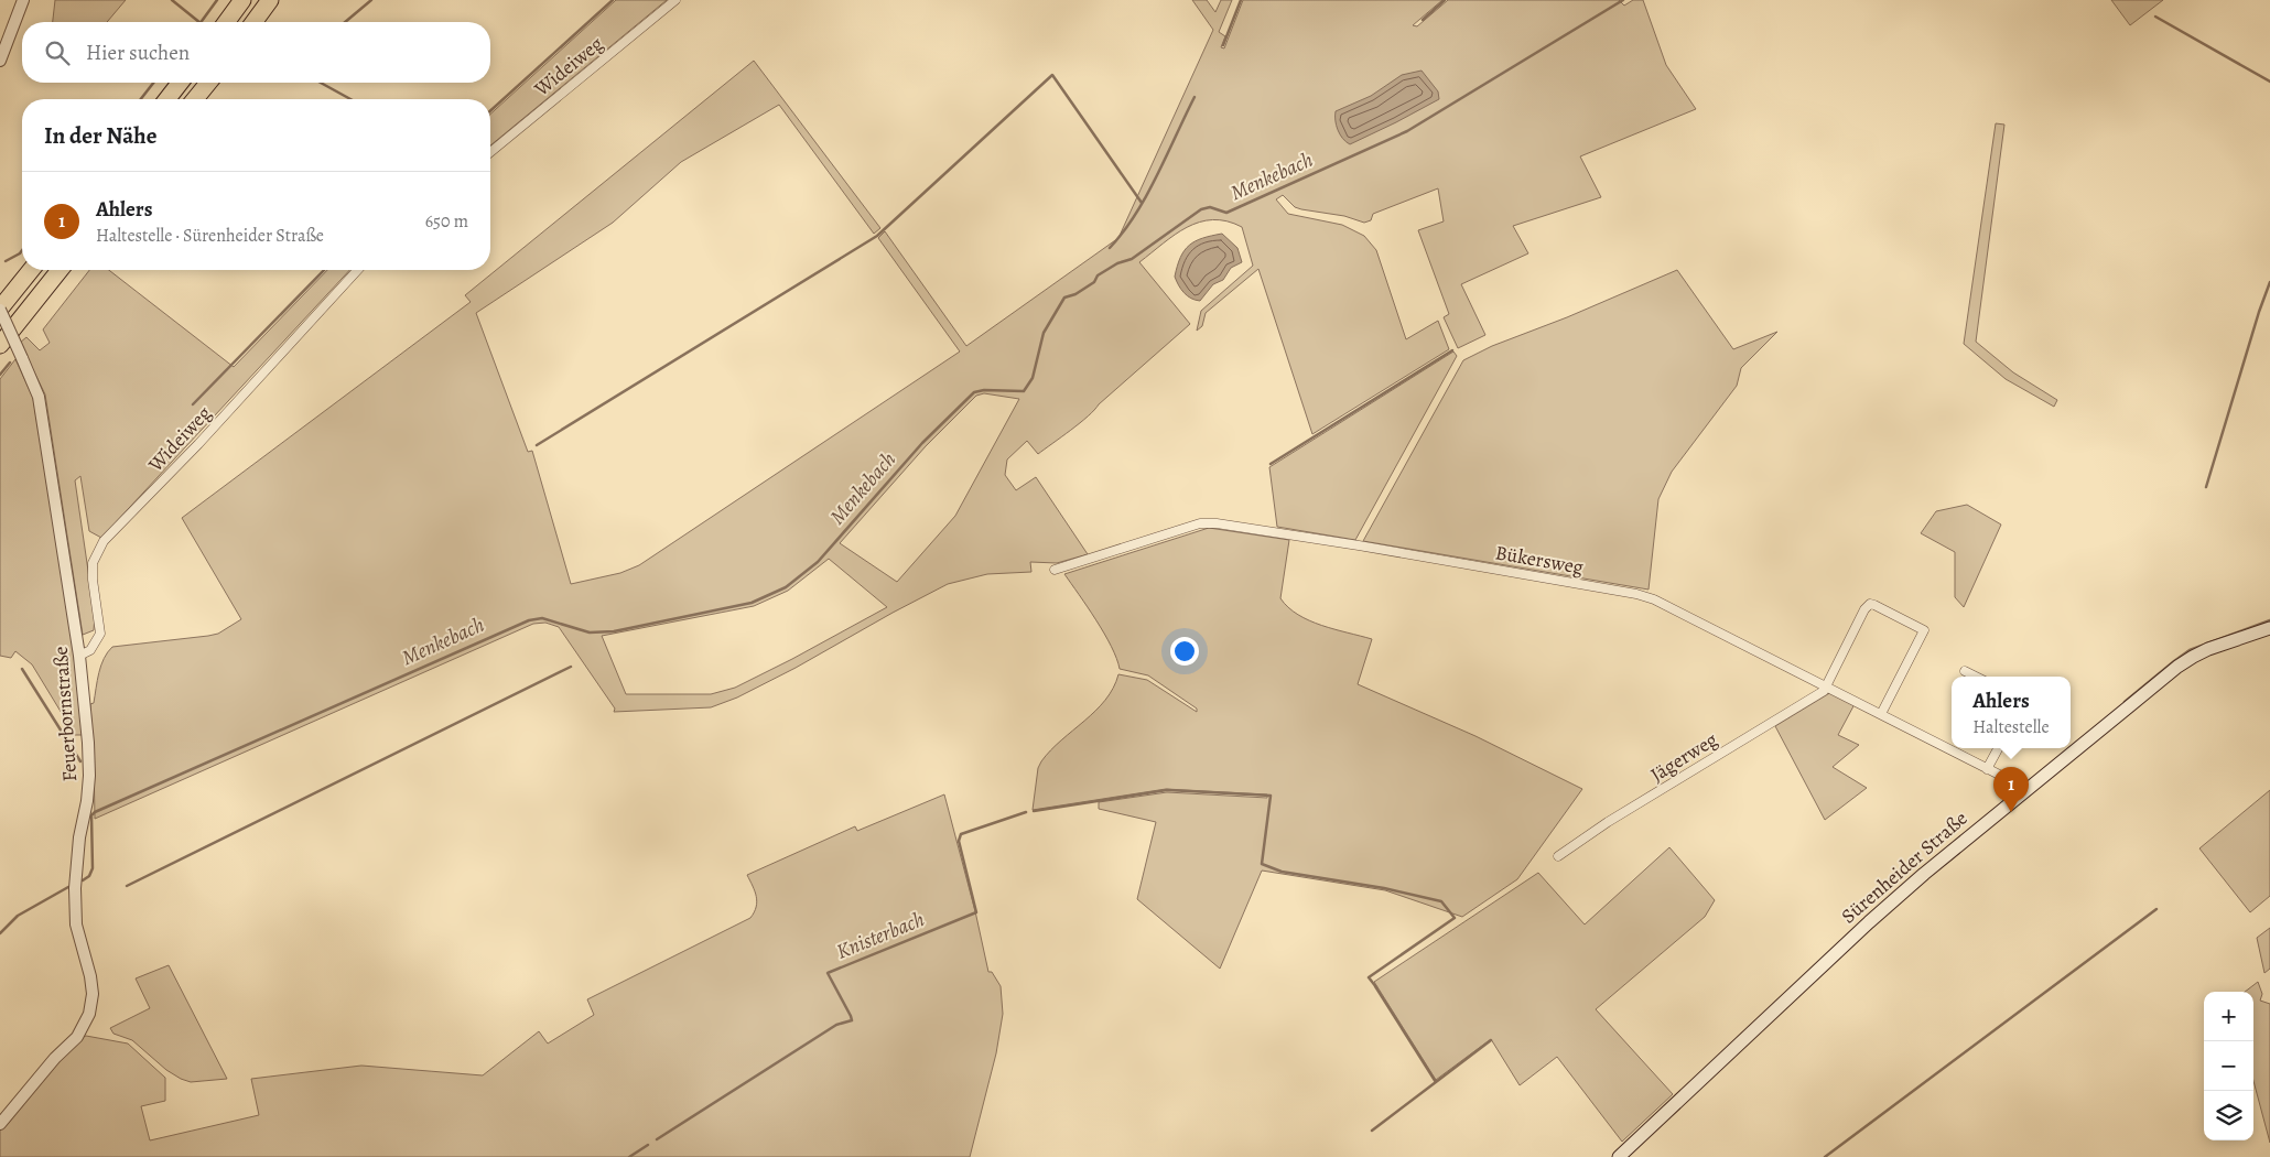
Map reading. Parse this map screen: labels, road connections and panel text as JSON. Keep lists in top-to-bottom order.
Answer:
{
  "streets": {
    "main road": ["Sürenheider Straße"],
    "street": [
      "Wideiweg",
      "Bükersweg",
      "Feuerbornstraße",
      "Jägerweg"
    ]
  },
  "crossings": [
    ["Wideiweg", "Feuerbornstraße"],
    ["Bükersweg", "Jägerweg"],
    ["Bükersweg", "Sürenheider Straße"]
  ],
  "water": ["Menkebach", "Knisterbach"],
  "page": {
    "search": "Hier suchen",
    "heading": "In der Nähe",
    "list": [
      {
        "mark": "1",
        "name": "Ahlers",
        "note": "Haltestelle · Sürenheider Straße",
        "value": "650 m"
      }
    ],
    "popup": ["Ahlers", "Haltestelle"],
    "pins": "1",
    "map_buttons": ["+", "−"]
  }
}
